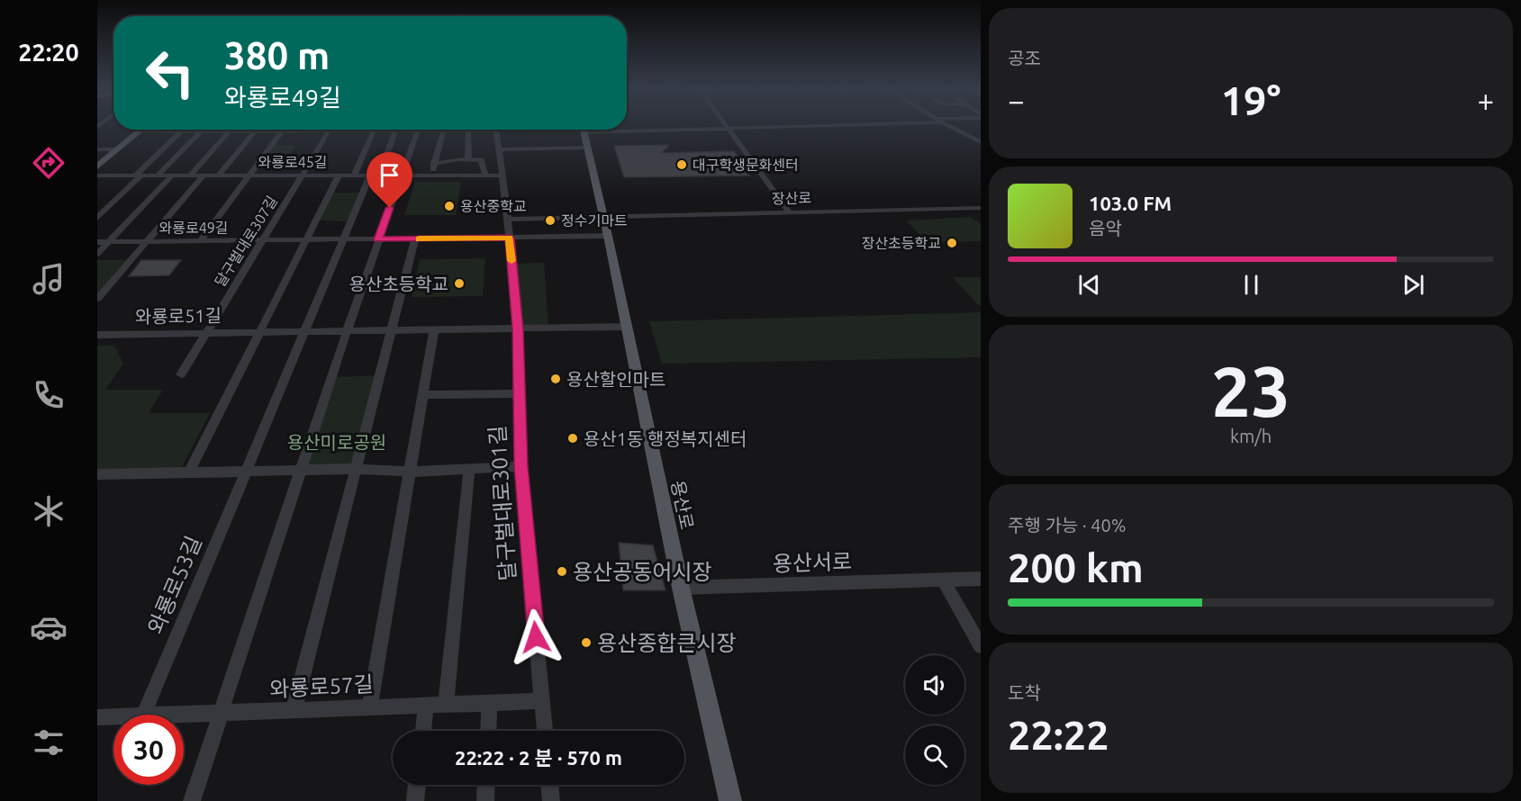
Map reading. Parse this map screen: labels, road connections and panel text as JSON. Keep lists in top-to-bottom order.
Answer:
{
  "streets": {
    "main road": ["용산로"],
    "street": [
      "와룡로45길",
      "장산로",
      "와룡로49길",
      "달구벌대로307길",
      "와룡로51길",
      "달구벌대로301길",
      "용산서로",
      "와룡로53길",
      "와룡로57길"
    ]
  },
  "crossings": [
    ["와룡로45길", "와룡로49길"],
    ["와룡로45길", "달구벌대로307길"],
    ["와룡로45길", "달구벌대로301길"],
    ["장산로", "용산로"],
    ["와룡로49길", "달구벌대로307길"],
    ["와룡로49길", "달구벌대로301길"],
    ["와룡로49길", "용산로"],
    ["달구벌대로307길", "와룡로51길"],
    ["와룡로51길", "달구벌대로301길"],
    ["와룡로51길", "용산로"],
    ["달구벌대로301길", "와룡로57길"],
    ["용산로", "용산서로"]
  ],
  "parks": ["용산미로공원"],
  "places": [
    "대구학생문화센터",
    "용산중학교",
    "정수기마트",
    "장산초등학교",
    "용산초등학교",
    "용산할인마트",
    "용산1동 행정복지센터",
    "용산공동어시장",
    "용산종합큰시장"
  ],
  "page": {
    "tabs": "22:20",
    "tile": [
      "공조",
      ["23", "km/h"],
      ["주행 가능 · 40%", "200 km"],
      ["도착", "22:22"]
    ],
    "turn": ["380 m", "와룡로49길"],
    "heat": ["−", "19°", "+"],
    "song": ["103.0 FM", "음악"],
    "limit": "30",
    "trip": "22:22 · 2 분 · 570 m"
  }
}
